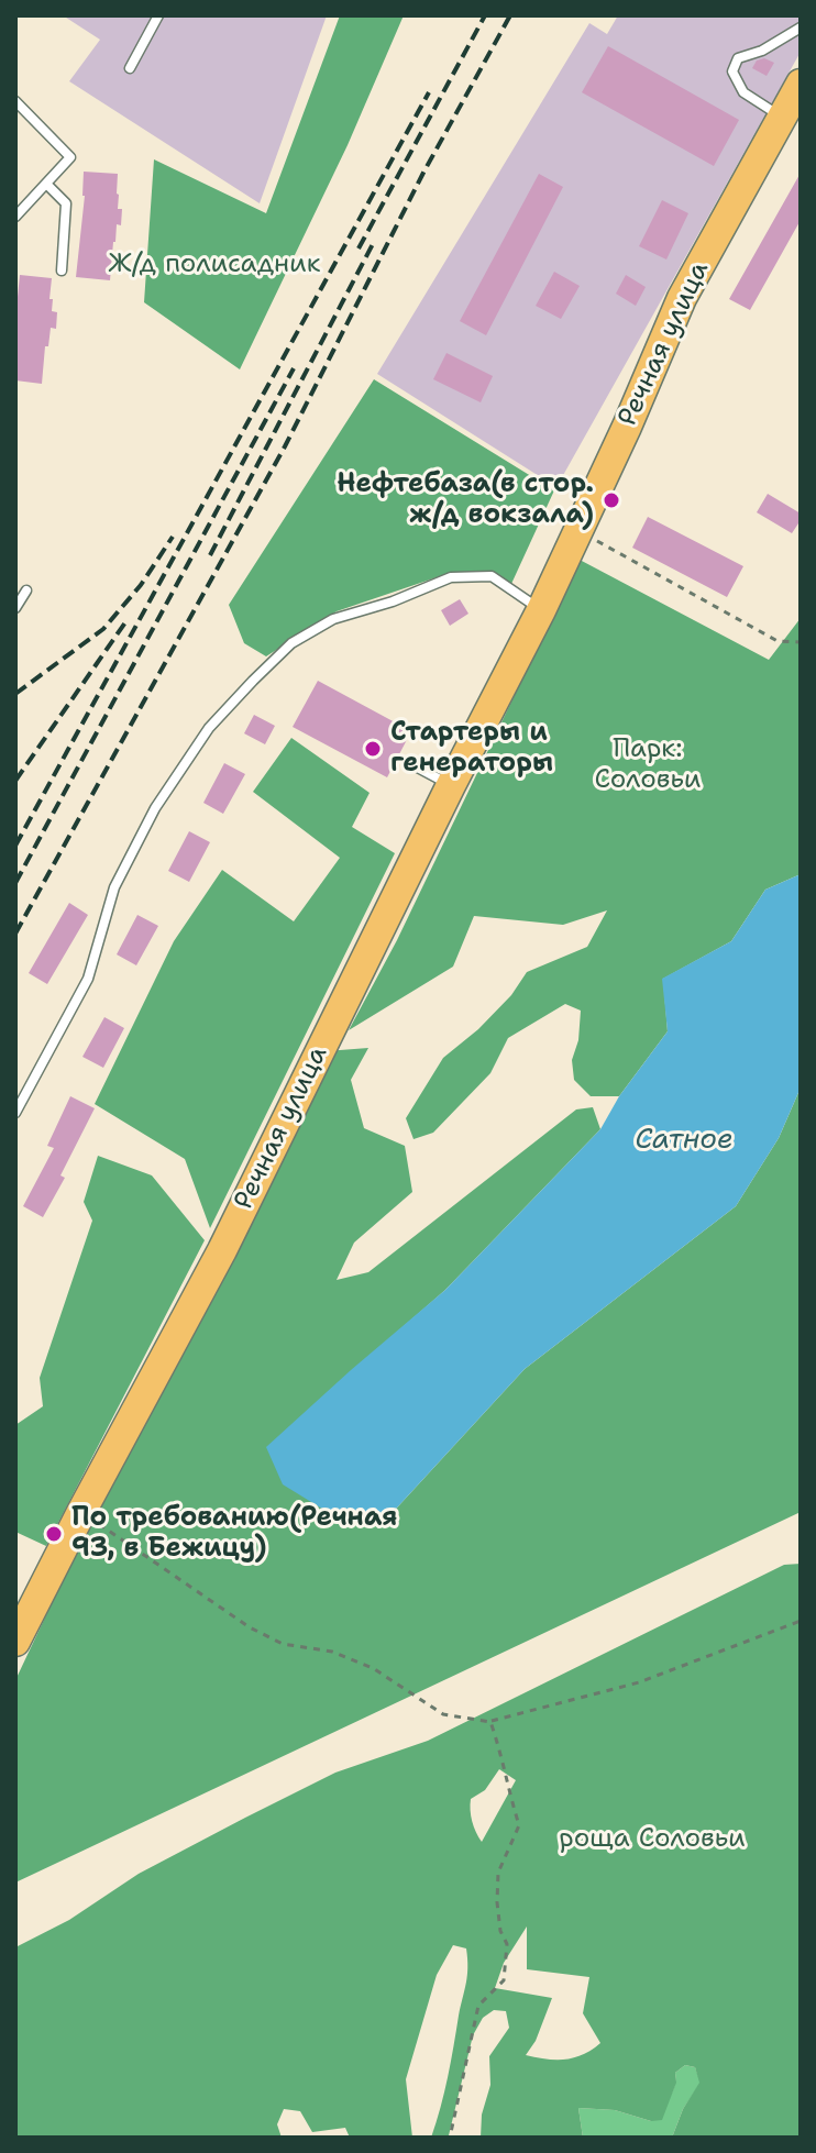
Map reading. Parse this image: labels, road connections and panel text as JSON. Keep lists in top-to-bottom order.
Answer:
{
  "streets": {
    "main road": ["Речная улица"]
  },
  "water": ["Сатное"],
  "parks": ["Ж/д полисадник", "Парк: Соловьи", "роща Соловьи"],
  "places": ["Нефтебаза(в стор. ж/д вокзала)", "Стартеры и генераторы", "По требованию(Речная 93, в Бежицу)"]
}
